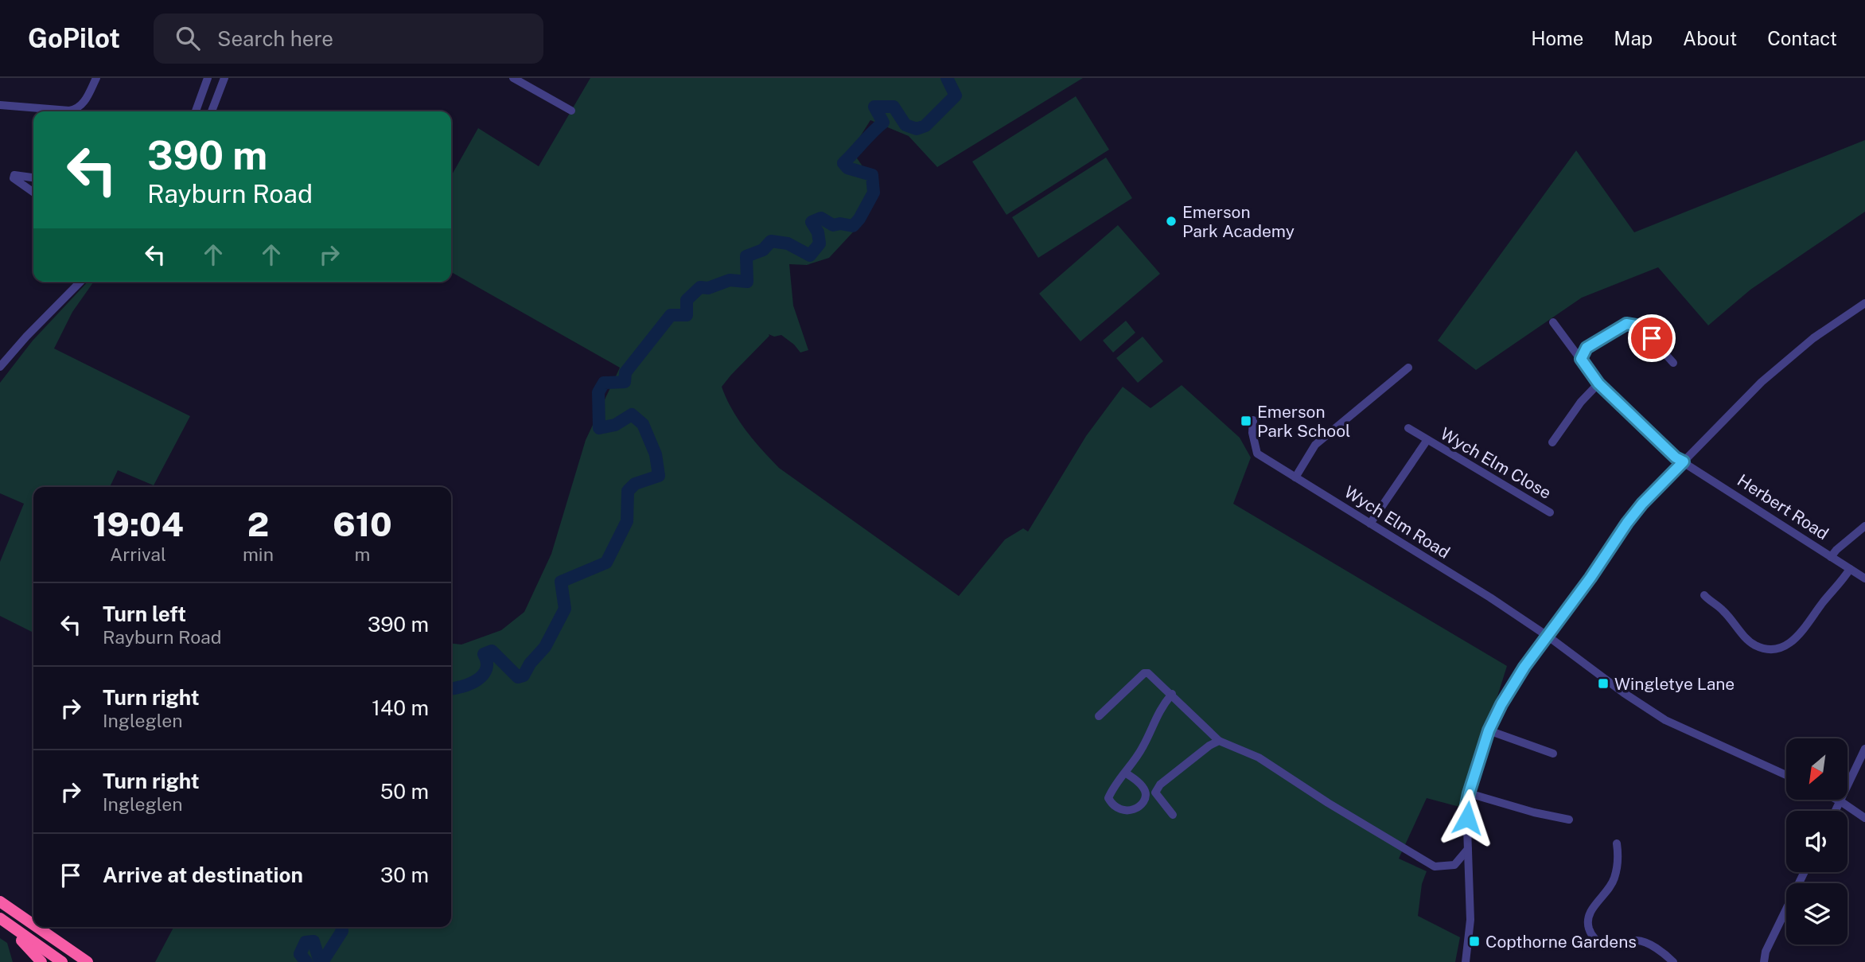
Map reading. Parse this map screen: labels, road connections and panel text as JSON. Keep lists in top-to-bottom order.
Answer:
{
  "streets": {
    "street": ["Wych Elm Close", "Herbert Road", "Wych Elm Road"]
  },
  "crossings": [
    ["Wych Elm Close", "Wych Elm Road"]
  ],
  "places": {
    "other": ["Emerson Park Academy"],
    "transit": ["Emerson Park School", "Wingletye Lane", "Copthorne Gardens"]
  },
  "north": "bottom left",
  "page": {
    "header": "GoPilot",
    "search": "Search here",
    "nav": [
      "Home",
      "Map",
      "About",
      "Contact"
    ],
    "turn": ["390 m", "Rayburn Road"],
    "eta": [
      "19:04",
      "Arrival",
      "2",
      "min",
      "610",
      "m"
    ],
    "list": [
      {
        "name": "Turn left",
        "note": "Rayburn Road",
        "value": "390 m"
      },
      {
        "name": "Turn right",
        "note": "Ingleglen",
        "value": "140 m"
      },
      {
        "name": "Turn right",
        "note": "Ingleglen",
        "value": "50 m"
      },
      {
        "name": "Arrive at destination",
        "value": "30 m"
      }
    ]
  }
}
